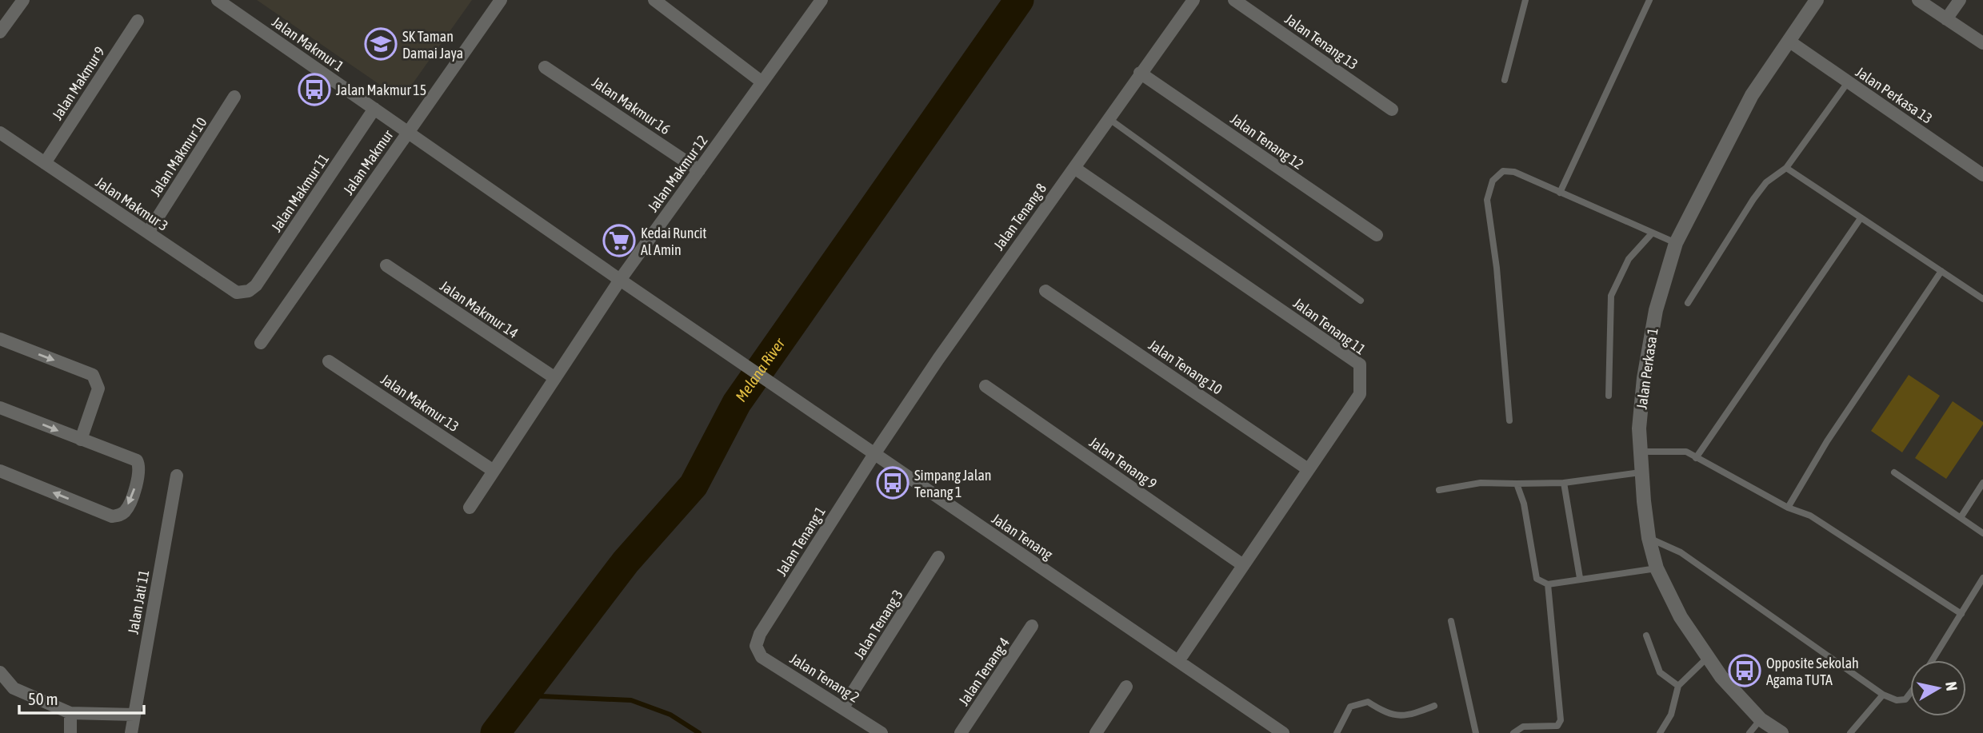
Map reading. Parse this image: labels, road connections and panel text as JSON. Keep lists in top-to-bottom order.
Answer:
{
  "streets": {
    "street": [
      "Jalan Tenang 13",
      "Jalan Makmur 1",
      "Jalan Makmur 9",
      "Jalan Perkasa 13",
      "Jalan Makmur 16",
      "Jalan Tenang 12",
      "Jalan Makmur 10",
      "Jalan Makmur",
      "Jalan Makmur 12",
      "Jalan Makmur 11",
      "Jalan Makmur 3",
      "Jalan Tenang 8",
      "Jalan Makmur 14",
      "Jalan Tenang 11",
      "Jalan Tenang 10",
      "Jalan Perkasa 1",
      "Jalan Makmur 13",
      "Jalan Tenang 9",
      "Jalan Tenang",
      "Jalan Tenang 1",
      "Jalan Jati 11",
      "Jalan Tenang 3",
      "Jalan Tenang 4",
      "Jalan Tenang 2"
    ]
  },
  "crossings": [
    ["Jalan Makmur 1", "Jalan Makmur"],
    ["Jalan Makmur 1", "Jalan Makmur 11"],
    ["Jalan Makmur 9", "Jalan Makmur 3"],
    ["Jalan Perkasa 13", "Jalan Perkasa 1"],
    ["Jalan Makmur 16", "Jalan Makmur 12"],
    ["Jalan Tenang 12", "Jalan Tenang 8"],
    ["Jalan Makmur 10", "Jalan Makmur 3"],
    ["Jalan Makmur 12", "Jalan Makmur 14"],
    ["Jalan Makmur 12", "Jalan Makmur 13"],
    ["Jalan Makmur 12", "Jalan Tenang"],
    ["Jalan Makmur 11", "Jalan Makmur 3"],
    ["Jalan Tenang 8", "Jalan Tenang 11"],
    ["Jalan Tenang 8", "Jalan Tenang"],
    ["Jalan Tenang 8", "Jalan Tenang 1"],
    ["Jalan Tenang 11", "Jalan Tenang 10"],
    ["Jalan Tenang 11", "Jalan Tenang 9"],
    ["Jalan Tenang 11", "Jalan Tenang"],
    ["Jalan Tenang", "Jalan Tenang 1"],
    ["Jalan Tenang 1", "Jalan Tenang 2"],
    ["Jalan Tenang 3", "Jalan Tenang 2"]
  ],
  "water": ["Melana River"],
  "places": {
    "school or university": ["SK Taman Damai Jaya"],
    "bus stop": ["Jalan Makmur 15", "Simpang Jalan Tenang 1", "Opposite Sekolah Agama TUTA"],
    "supermarket": ["Kedai Runcit Al Amin"]
  },
  "scale_bar": "50 m",
  "north": "right"
}
